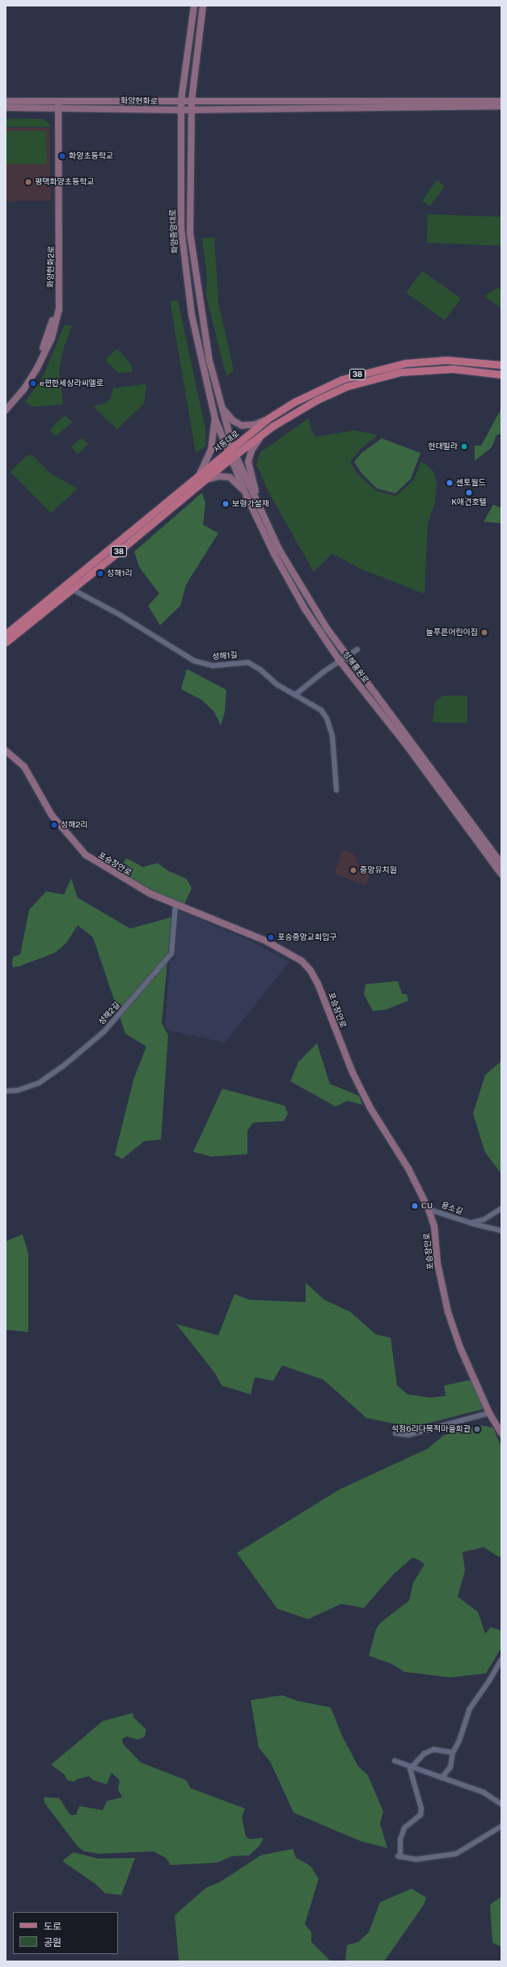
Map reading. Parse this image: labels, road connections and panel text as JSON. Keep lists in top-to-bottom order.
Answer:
{
  "streets": {
    "main road": ["38", "서동대로"],
    "street": [
      "화양현화로",
      "화양중앙대로",
      "화양현화2로",
      "성해1길",
      "성해홍원로",
      "포승장안로",
      "성해2길",
      "용소길"
    ]
  },
  "crossings": [
    ["화양현화로", "화양중앙대로"],
    ["화양현화로", "화양현화2로"],
    ["화양중앙대로", "서동대로"],
    ["화양중앙대로", "성해홍원로"],
    ["서동대로", "성해1길"],
    ["서동대로", "성해홍원로"],
    ["포승장안로", "성해2길"],
    ["포승장안로", "용소길"]
  ],
  "places": [
    "화양초등학교",
    "평택화양초등학교",
    "e편한세상라씨엘로",
    "현대빌라",
    "센토월드",
    "K애견호텔",
    "보령가설재",
    "성해1리",
    "늘푸른어린이집",
    "성해2리",
    "중앙유치원",
    "포승중앙교회입구",
    "CU",
    "석정6리다목적마을회관"
  ],
  "legend": ["도로", "공원"]
}
